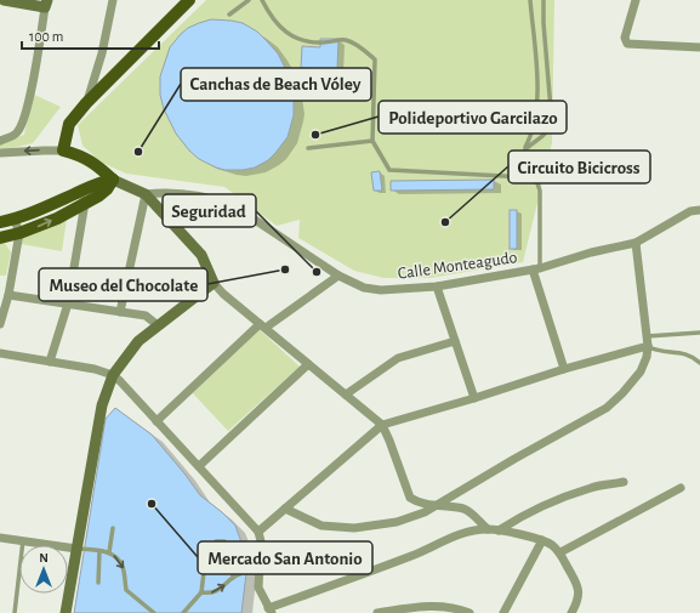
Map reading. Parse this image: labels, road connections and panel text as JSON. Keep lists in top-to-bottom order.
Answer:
{
  "streets": {
    "street": ["Calle Monteagudo"]
  },
  "places": [
    "Polideportivo Garcilazo",
    "Canchas de Beach Vóley",
    "Circuito Bicicross",
    "Museo del Chocolate",
    "Seguridad",
    "Mercado San Antonio"
  ],
  "scale_bar": "100 m",
  "north": "top"
}
